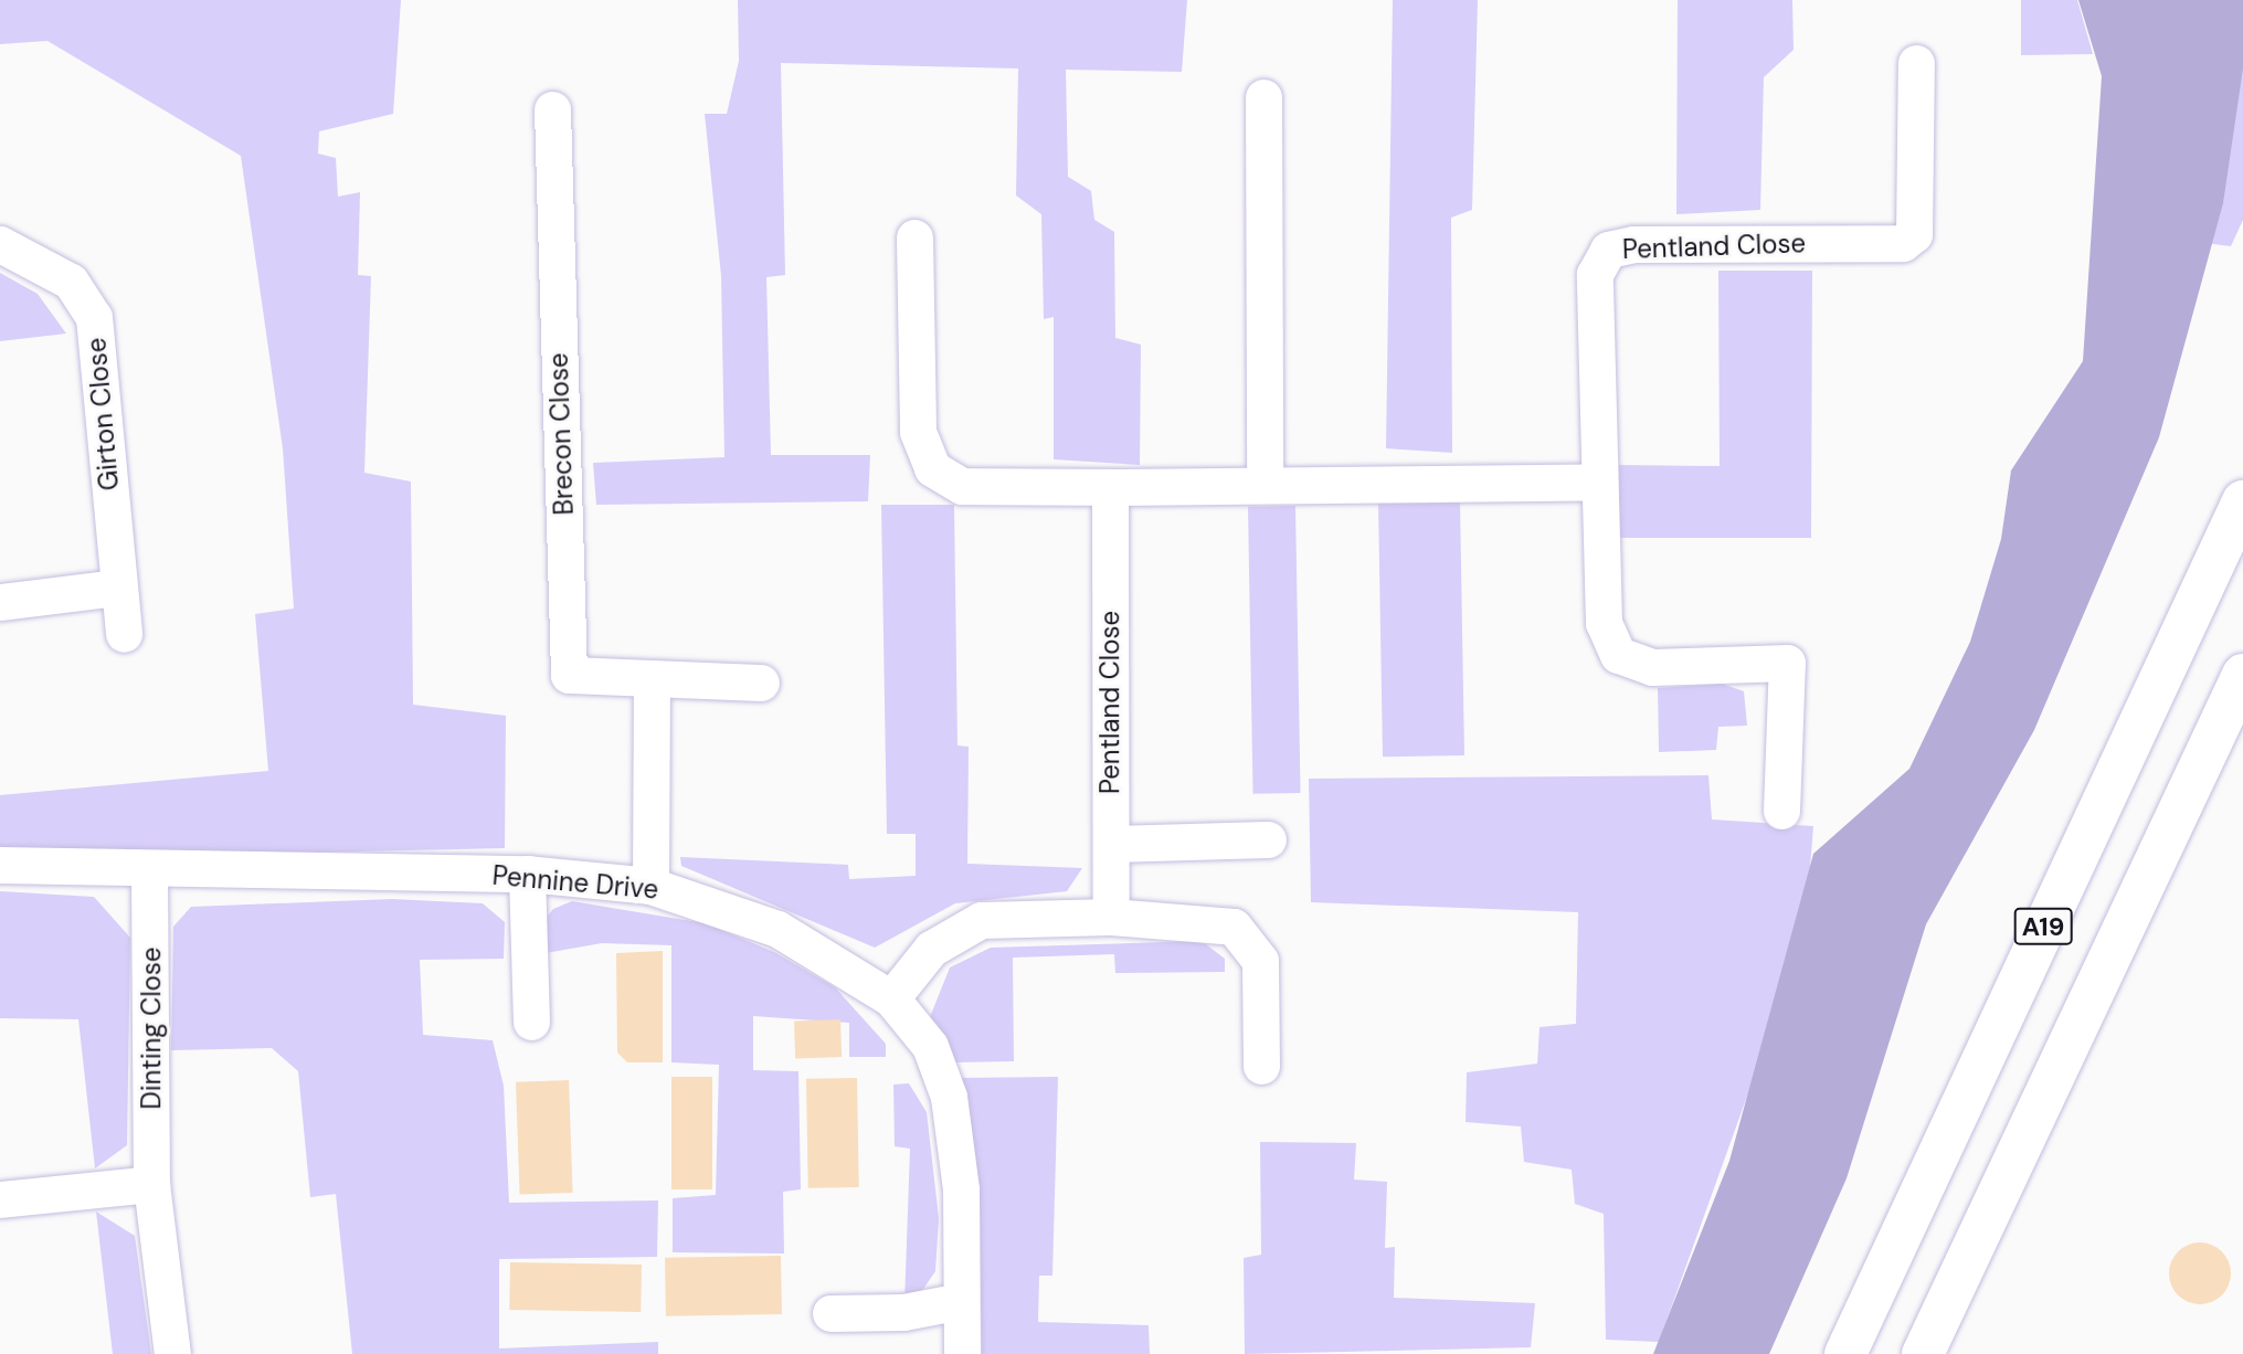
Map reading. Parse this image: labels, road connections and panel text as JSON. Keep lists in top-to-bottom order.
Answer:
{
  "streets": {
    "highway": ["A19"],
    "street": [
      "Pentland Close",
      "Girton Close",
      "Brecon Close",
      "Pennine Drive",
      "Dinting Close"
    ]
  },
  "crossings": [
    ["Pennine Drive", "Dinting Close"]
  ]
}
